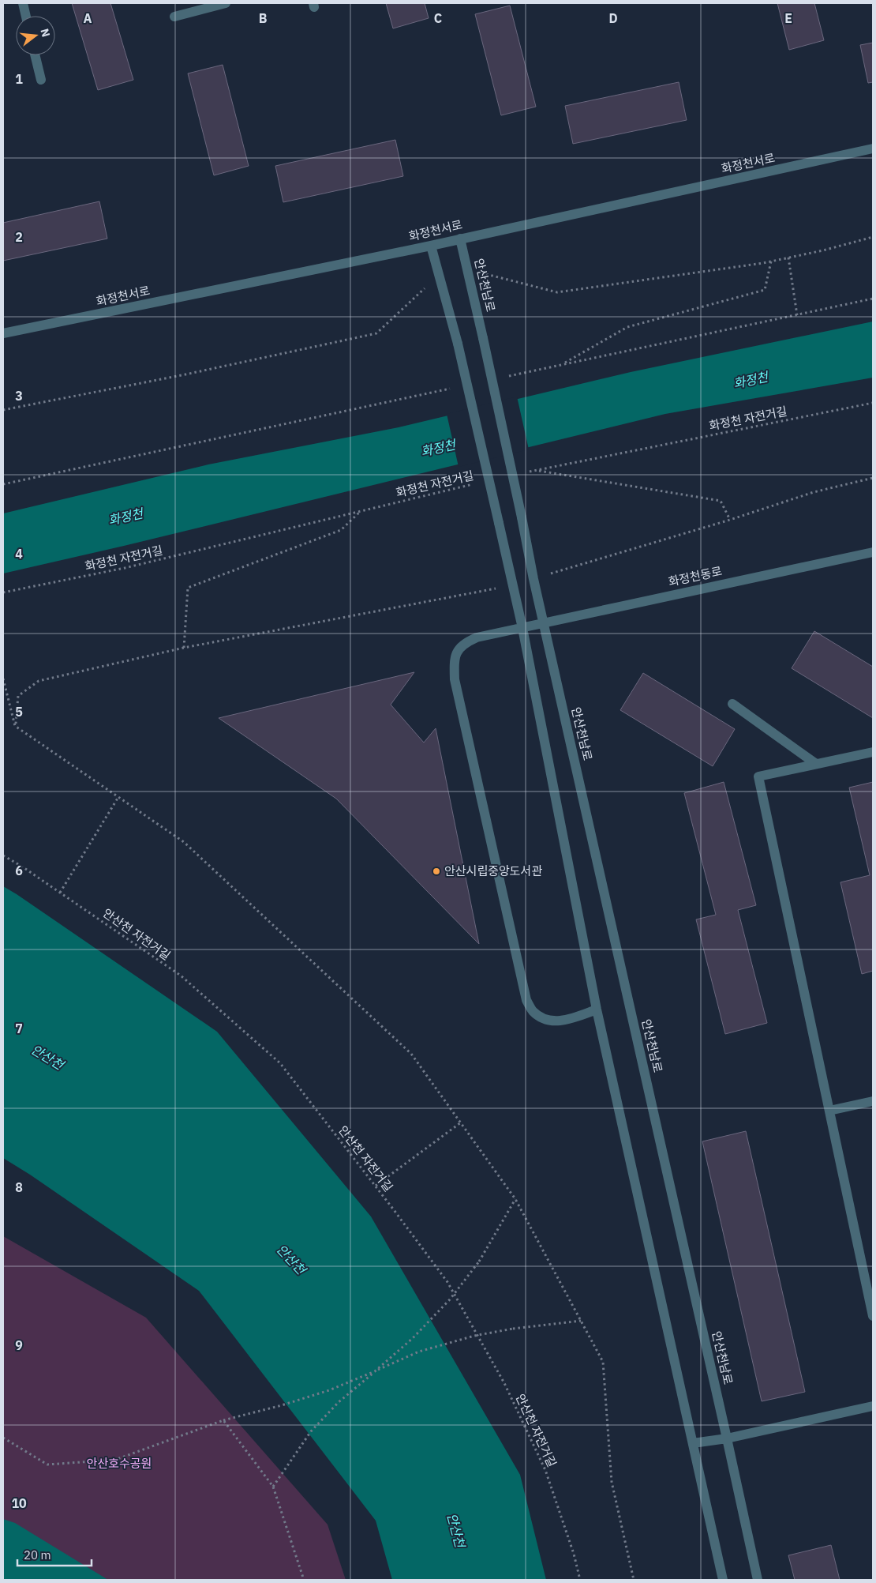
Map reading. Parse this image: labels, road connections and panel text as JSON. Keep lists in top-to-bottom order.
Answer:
{
  "streets": {
    "street": ["화정천서로", "안산천남로", "화정천동로"],
    "path": ["화정천 자전거길", "안산천 자전거길"]
  },
  "crossings": [
    ["화정천서로", "안산천남로"],
    ["안산천남로", "화정천동로"]
  ],
  "water": ["화정천", "안산천"],
  "parks": ["안산호수공원"],
  "places": ["안산시립중앙도서관"],
  "scale_bar": "20 m",
  "north": "right",
  "grid": {
    "columns": [
      "A",
      "B",
      "C",
      "D",
      "E"
    ],
    "rows": [
      "1",
      "2",
      "3",
      "4",
      "5",
      "6",
      "7",
      "8",
      "9",
      "10"
    ]
  }
}
